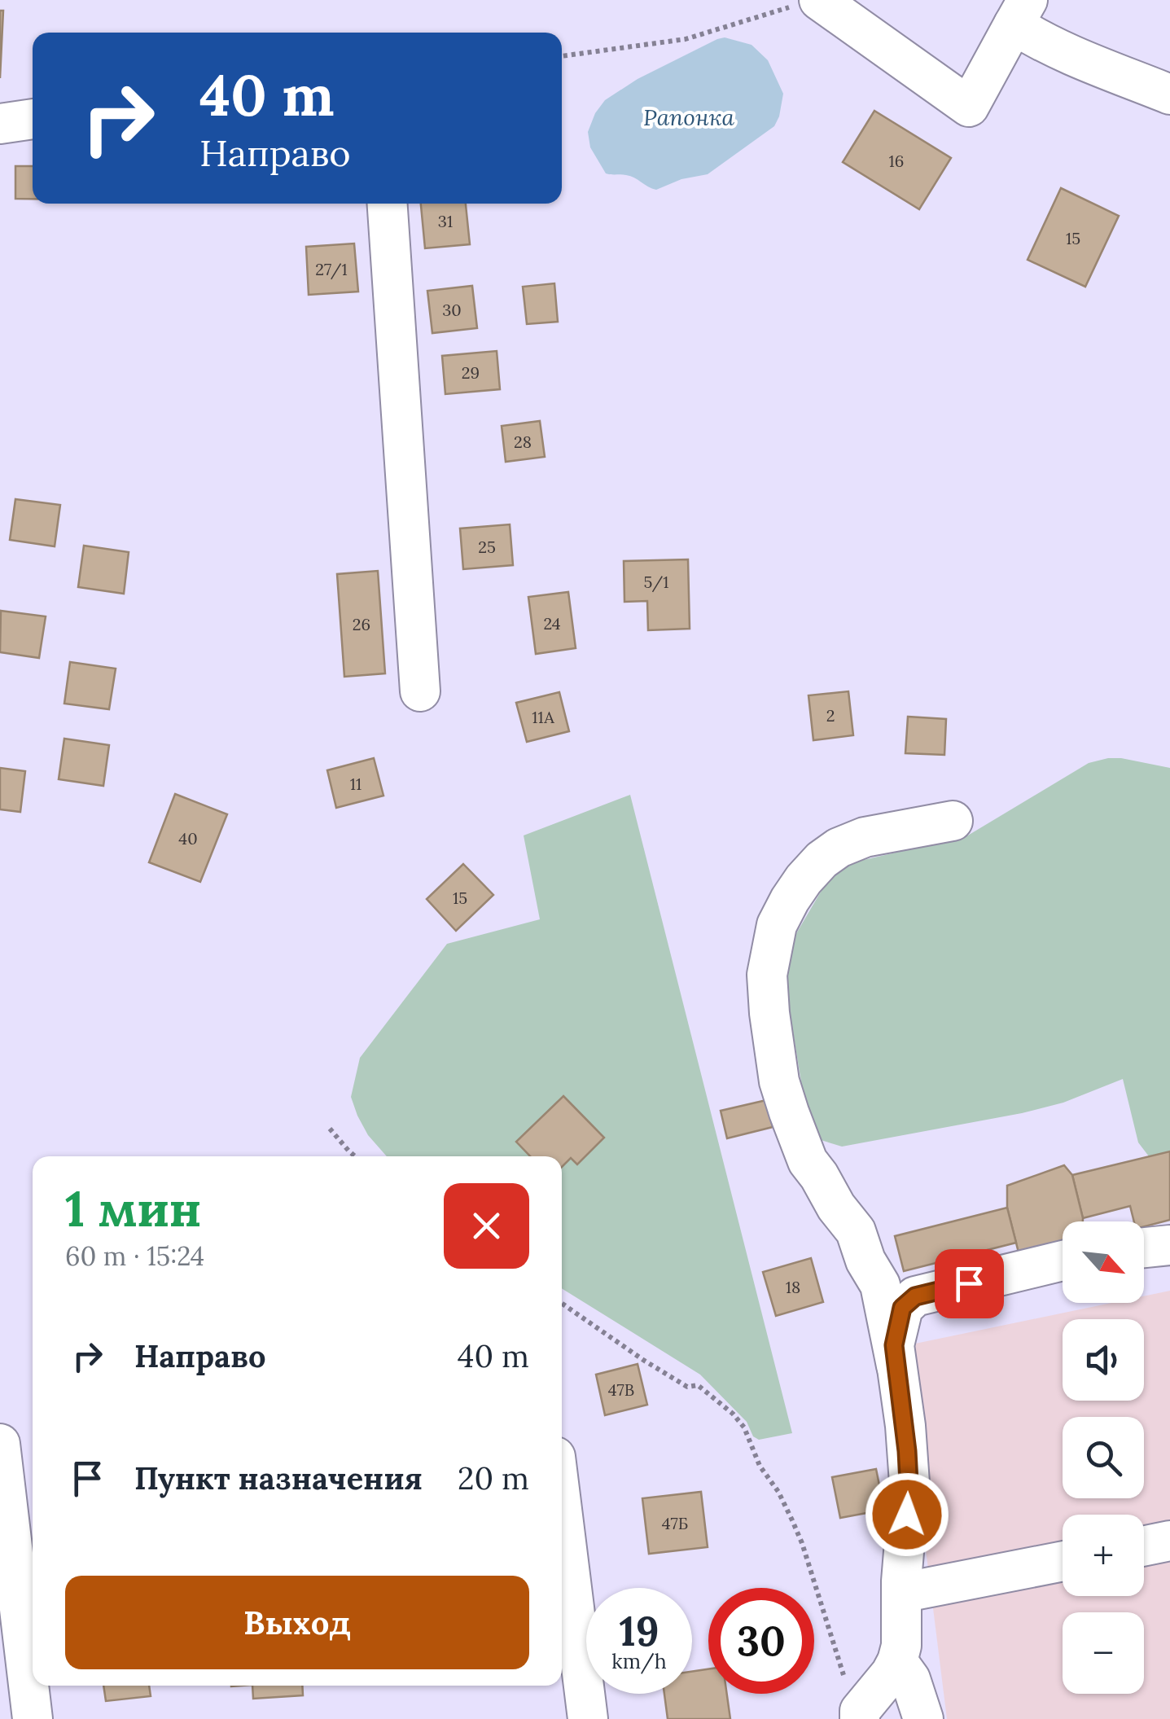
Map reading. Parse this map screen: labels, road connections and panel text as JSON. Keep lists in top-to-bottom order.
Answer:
{
  "water": ["Рапонка"],
  "house_numbers": [
    "16",
    "31",
    "15",
    "27/1",
    "30",
    "29",
    "28",
    "25",
    "5/1",
    "24",
    "26",
    "2",
    "11А",
    "11",
    "40",
    "15",
    "18",
    "47В",
    "47Б"
  ],
  "north": "bottom right",
  "page": {
    "turn": ["40 m", "Направо"],
    "heading": ["1 мин", "60 m · 15:24"],
    "map_buttons": ["+", "−"],
    "list": [
      {
        "name": "Направо",
        "value": "40 m"
      },
      {
        "name": "Пункт назначения",
        "value": "20 m"
      }
    ],
    "buttons": "Выход",
    "speed": "19 km/h",
    "limit": "30"
  }
}
